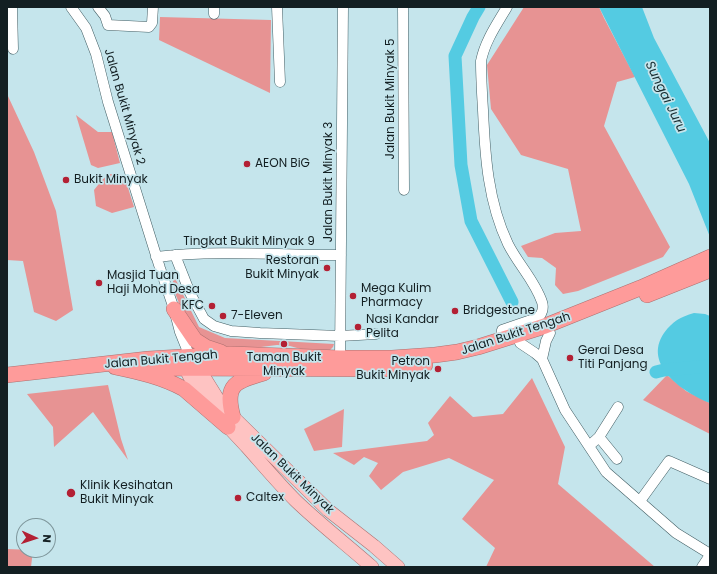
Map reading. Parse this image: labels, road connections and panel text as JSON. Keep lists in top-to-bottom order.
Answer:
{
  "streets": {
    "highway": ["Jalan Bukit Tengah"],
    "main road": ["Jalan Bukit Minyak"],
    "street": [
      "Jalan Bukit Minyak 5",
      "Jalan Bukit Minyak 2",
      "Jalan Bukit Minyak 3",
      "Tingkat Bukit Minyak 9"
    ]
  },
  "crossings": [
    ["Jalan Bukit Minyak 2", "Tingkat Bukit Minyak 9"],
    ["Jalan Bukit Minyak 2", "Jalan Bukit Tengah"],
    ["Jalan Bukit Minyak 2", "Jalan Bukit Minyak"],
    ["Jalan Bukit Minyak 3", "Tingkat Bukit Minyak 9"],
    ["Jalan Bukit Minyak 3", "Jalan Bukit Tengah"],
    ["Jalan Bukit Tengah", "Jalan Bukit Minyak"]
  ],
  "water": ["Sungai Juru"],
  "places": [
    "AEON BiG",
    "Bukit Minyak",
    "Restoran Bukit Minyak",
    "Masjid Tuan Haji Mohd Desa",
    "Mega Kulim Pharmacy",
    "KFC",
    "Bridgestone",
    "7-Eleven",
    "Nasi Kandar Pelita",
    "Taman Bukit Minyak",
    "Gerai Desa Titi Panjang",
    "Petron Bukit Minyak",
    "Klinik Kesihatan Bukit Minyak",
    "Caltex"
  ],
  "north": "right"
}
